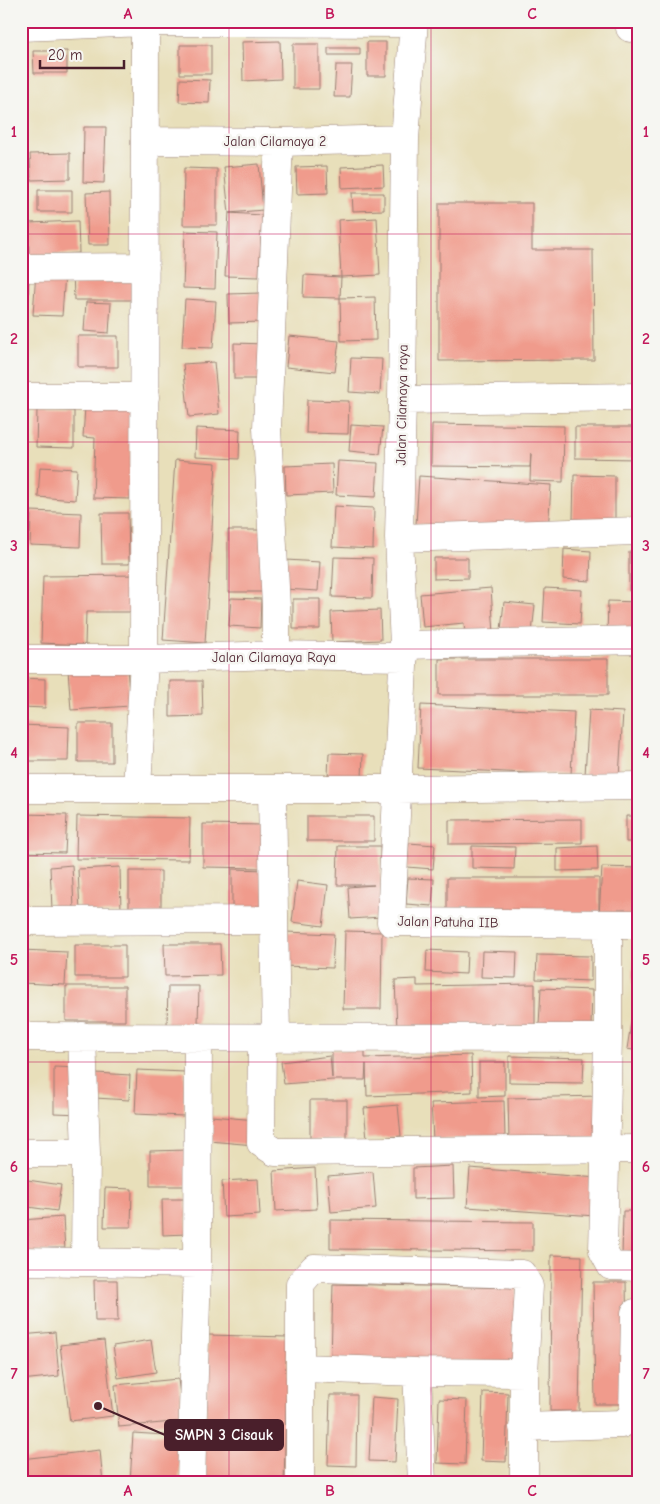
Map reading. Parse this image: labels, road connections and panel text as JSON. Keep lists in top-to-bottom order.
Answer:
{
  "streets": {
    "street": [
      "Jalan Cilamaya 2",
      "Jalan Cilamaya raya",
      "Jalan Cilamaya Raya",
      "Jalan Patuha IIB"
    ]
  },
  "crossings": [
    ["Jalan Cilamaya 2", "Jalan Cilamaya raya"],
    ["Jalan Cilamaya raya", "Jalan Cilamaya Raya"],
    ["Jalan Cilamaya raya", "Jalan Patuha IIB"]
  ],
  "places": ["SMPN 3 Cisauk"],
  "scale_bar": "20 m",
  "grid": {
    "columns": ["A", "B", "C"],
    "rows": [
      "1",
      "2",
      "3",
      "4",
      "5",
      "6",
      "7"
    ]
  }
}
